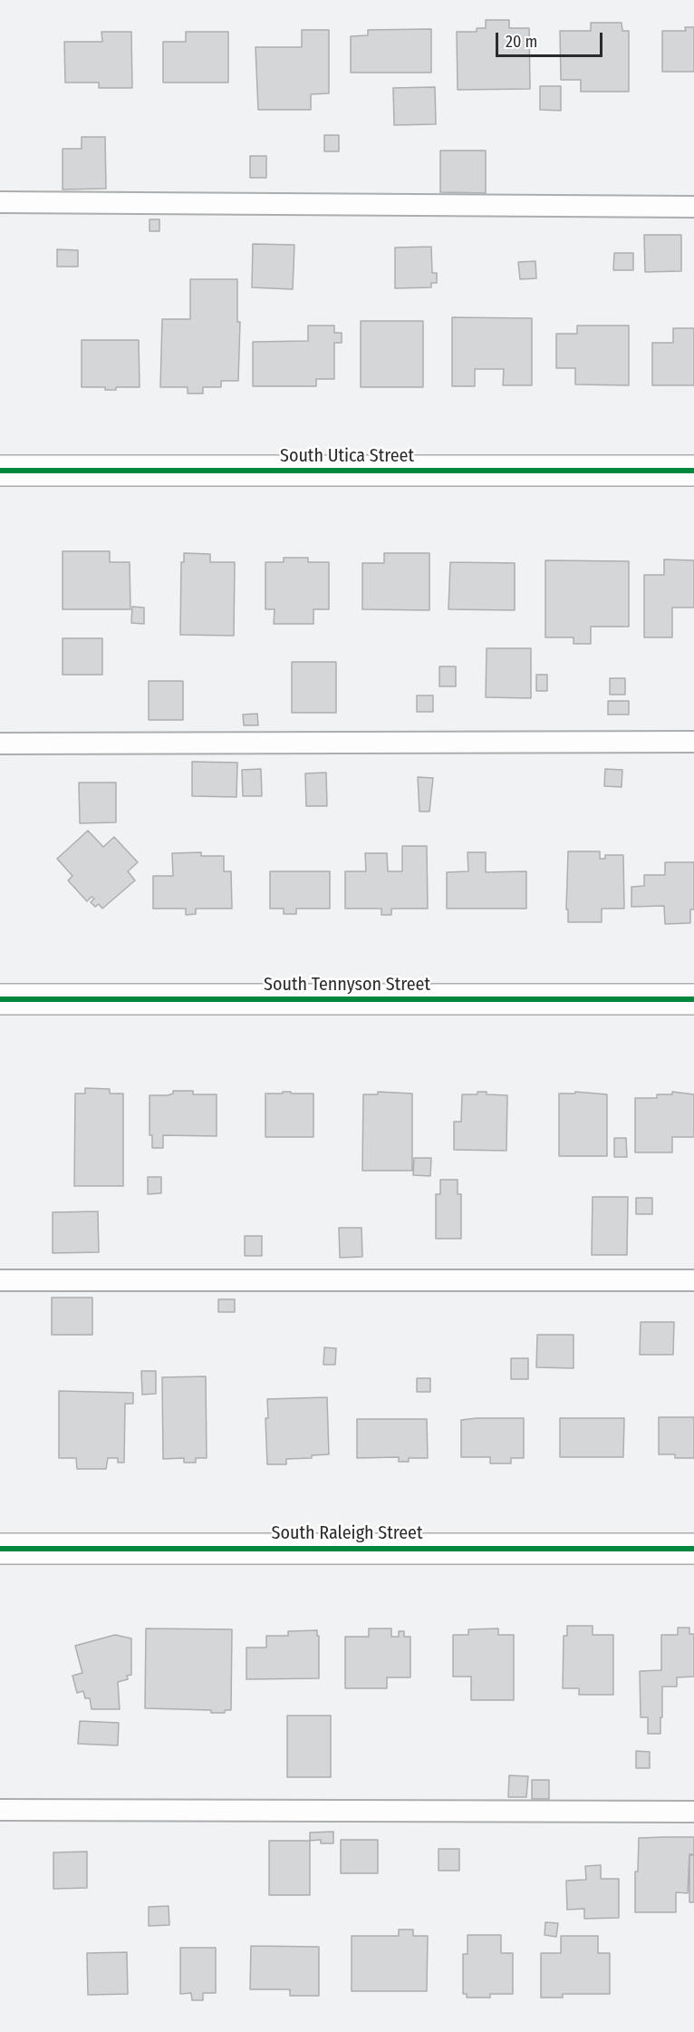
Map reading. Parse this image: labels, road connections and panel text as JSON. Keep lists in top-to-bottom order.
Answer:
{
  "streets": {
    "street": ["South Utica Street", "South Tennyson Street", "South Raleigh Street"]
  },
  "scale_bar": "20 m"
}
